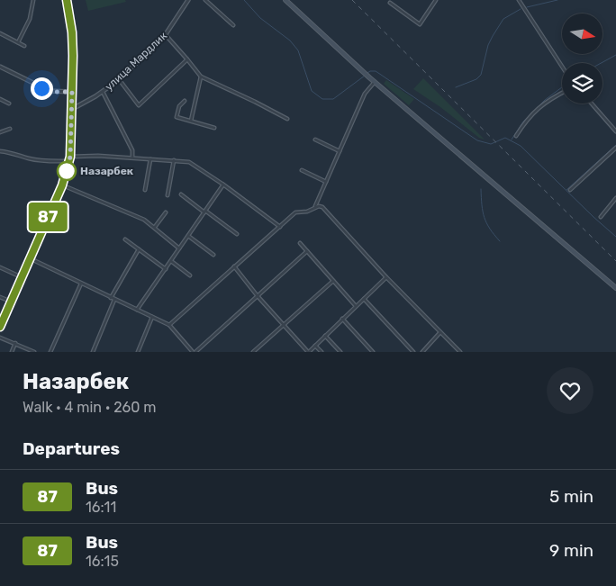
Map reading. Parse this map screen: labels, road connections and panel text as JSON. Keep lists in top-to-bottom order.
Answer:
{
  "streets": {
    "street": ["улица Мардлик"]
  },
  "places": ["Назарбек"],
  "lines": ["bus line 87"],
  "north": "right",
  "page": {
    "on_map": "87",
    "heading": [
      ["Назарбек", "Walk · 4 min · 260 m"],
      "Departures"
    ],
    "list": [
      {
        "mark": "87",
        "name": "Bus",
        "note": "16:11",
        "value": "5 min"
      },
      {
        "mark": "87",
        "name": "Bus",
        "note": "16:15",
        "value": "9 min"
      }
    ]
  }
}
